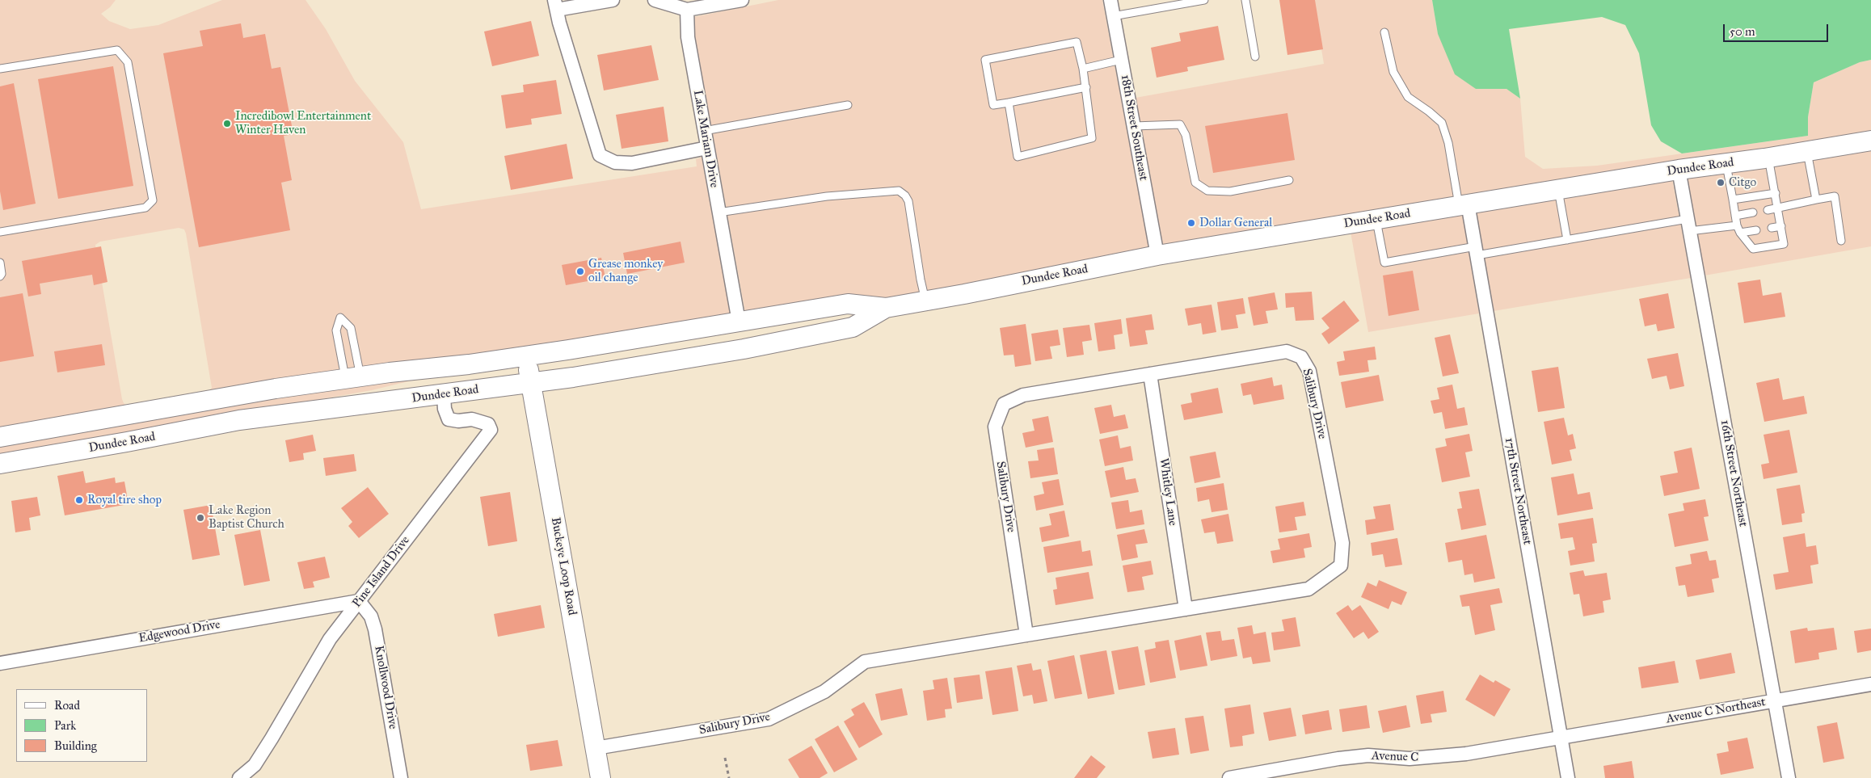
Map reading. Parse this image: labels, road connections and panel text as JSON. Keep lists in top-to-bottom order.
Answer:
{
  "streets": {
    "main road": ["Dundee Road", "Buckeye Loop Road"],
    "street": [
      "18th Street Southeast",
      "Lake Mariam Drive",
      "Salibury Drive",
      "16th Street Northeast",
      "17th Street Northeast",
      "Whitley Lane",
      "Pine Island Drive",
      "Edgewood Drive",
      "Knollwood Drive",
      "Avenue C Northeast",
      "Avenue C"
    ]
  },
  "crossings": [
    ["18th Street Southeast", "Dundee Road"],
    ["Lake Mariam Drive", "Dundee Road"],
    ["Dundee Road", "16th Street Northeast"],
    ["Dundee Road", "17th Street Northeast"],
    ["Dundee Road", "Buckeye Loop Road"],
    ["Dundee Road", "Pine Island Drive"],
    ["Salibury Drive", "Whitley Lane"],
    ["Salibury Drive", "Buckeye Loop Road"],
    ["16th Street Northeast", "Avenue C Northeast"],
    ["17th Street Northeast", "Avenue C Northeast"],
    ["17th Street Northeast", "Avenue C"],
    ["Pine Island Drive", "Edgewood Drive"],
    ["Pine Island Drive", "Knollwood Drive"],
    ["Edgewood Drive", "Knollwood Drive"],
    ["Avenue C Northeast", "Avenue C"]
  ],
  "places": [
    "Incredibowl Entertainment Winter Haven",
    "Citgo",
    "Dollar General",
    "Grease monkey oil change",
    "Royal tire shop",
    "Lake Region Baptist Church"
  ],
  "legend": ["Road", "Park", "Building"],
  "scale_bar": "50 m"
}
